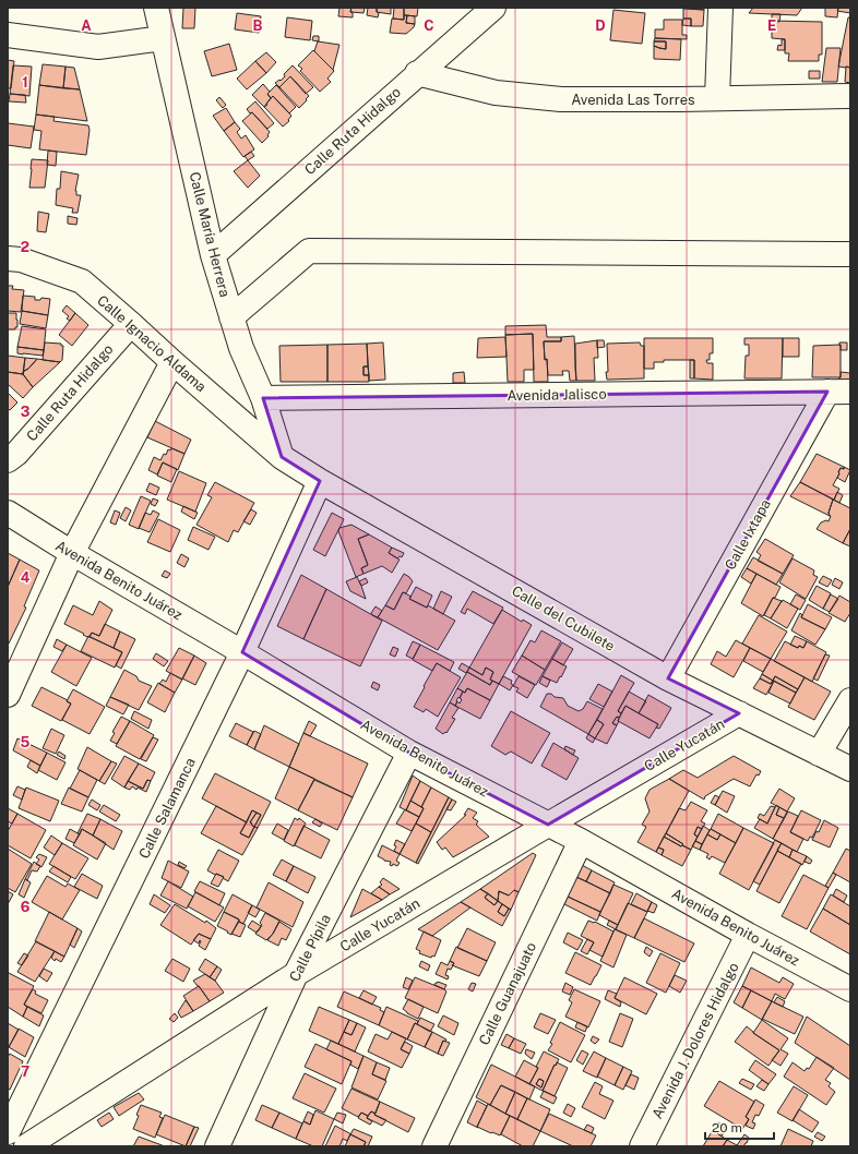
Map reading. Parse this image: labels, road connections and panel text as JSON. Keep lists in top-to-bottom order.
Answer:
{
  "streets": {
    "street": [
      "Avenida Las Torres",
      "Calle Ruta Hidalgo",
      "Calle María Herrera",
      "Calle Ignacio Aldama",
      "Avenida Jalisco",
      "Calle Ixtapa",
      "Avenida Benito Juárez",
      "Calle del Cubilete",
      "Calle Yucatán",
      "Calle Salamanca",
      "Calle Pípila",
      "Calle Guanajuato",
      "Avenida J. Dolores Hidalgo"
    ]
  },
  "crossings": [
    ["Avenida Las Torres", "Calle Ruta Hidalgo"],
    ["Calle Ruta Hidalgo", "Calle María Herrera"],
    ["Calle Ruta Hidalgo", "Calle Ignacio Aldama"],
    ["Calle María Herrera", "Calle Ignacio Aldama"],
    ["Calle María Herrera", "Avenida Jalisco"],
    ["Calle María Herrera", "Calle del Cubilete"],
    ["Calle Ignacio Aldama", "Calle del Cubilete"],
    ["Avenida Jalisco", "Calle Ixtapa"],
    ["Calle Ixtapa", "Calle del Cubilete"],
    ["Avenida Benito Juárez", "Calle Yucatán"],
    ["Avenida Benito Juárez", "Calle Salamanca"],
    ["Avenida Benito Juárez", "Calle Pípila"],
    ["Avenida Benito Juárez", "Calle Guanajuato"],
    ["Avenida Benito Juárez", "Avenida J. Dolores Hidalgo"],
    ["Calle del Cubilete", "Calle Yucatán"],
    ["Calle del Cubilete", "Calle Salamanca"],
    ["Calle Yucatán", "Calle Pípila"]
  ],
  "scale_bar": "20 m",
  "grid": {
    "columns": [
      "A",
      "B",
      "C",
      "D",
      "E"
    ],
    "rows": [
      "1",
      "2",
      "3",
      "4",
      "5",
      "6",
      "7"
    ]
  }
}
